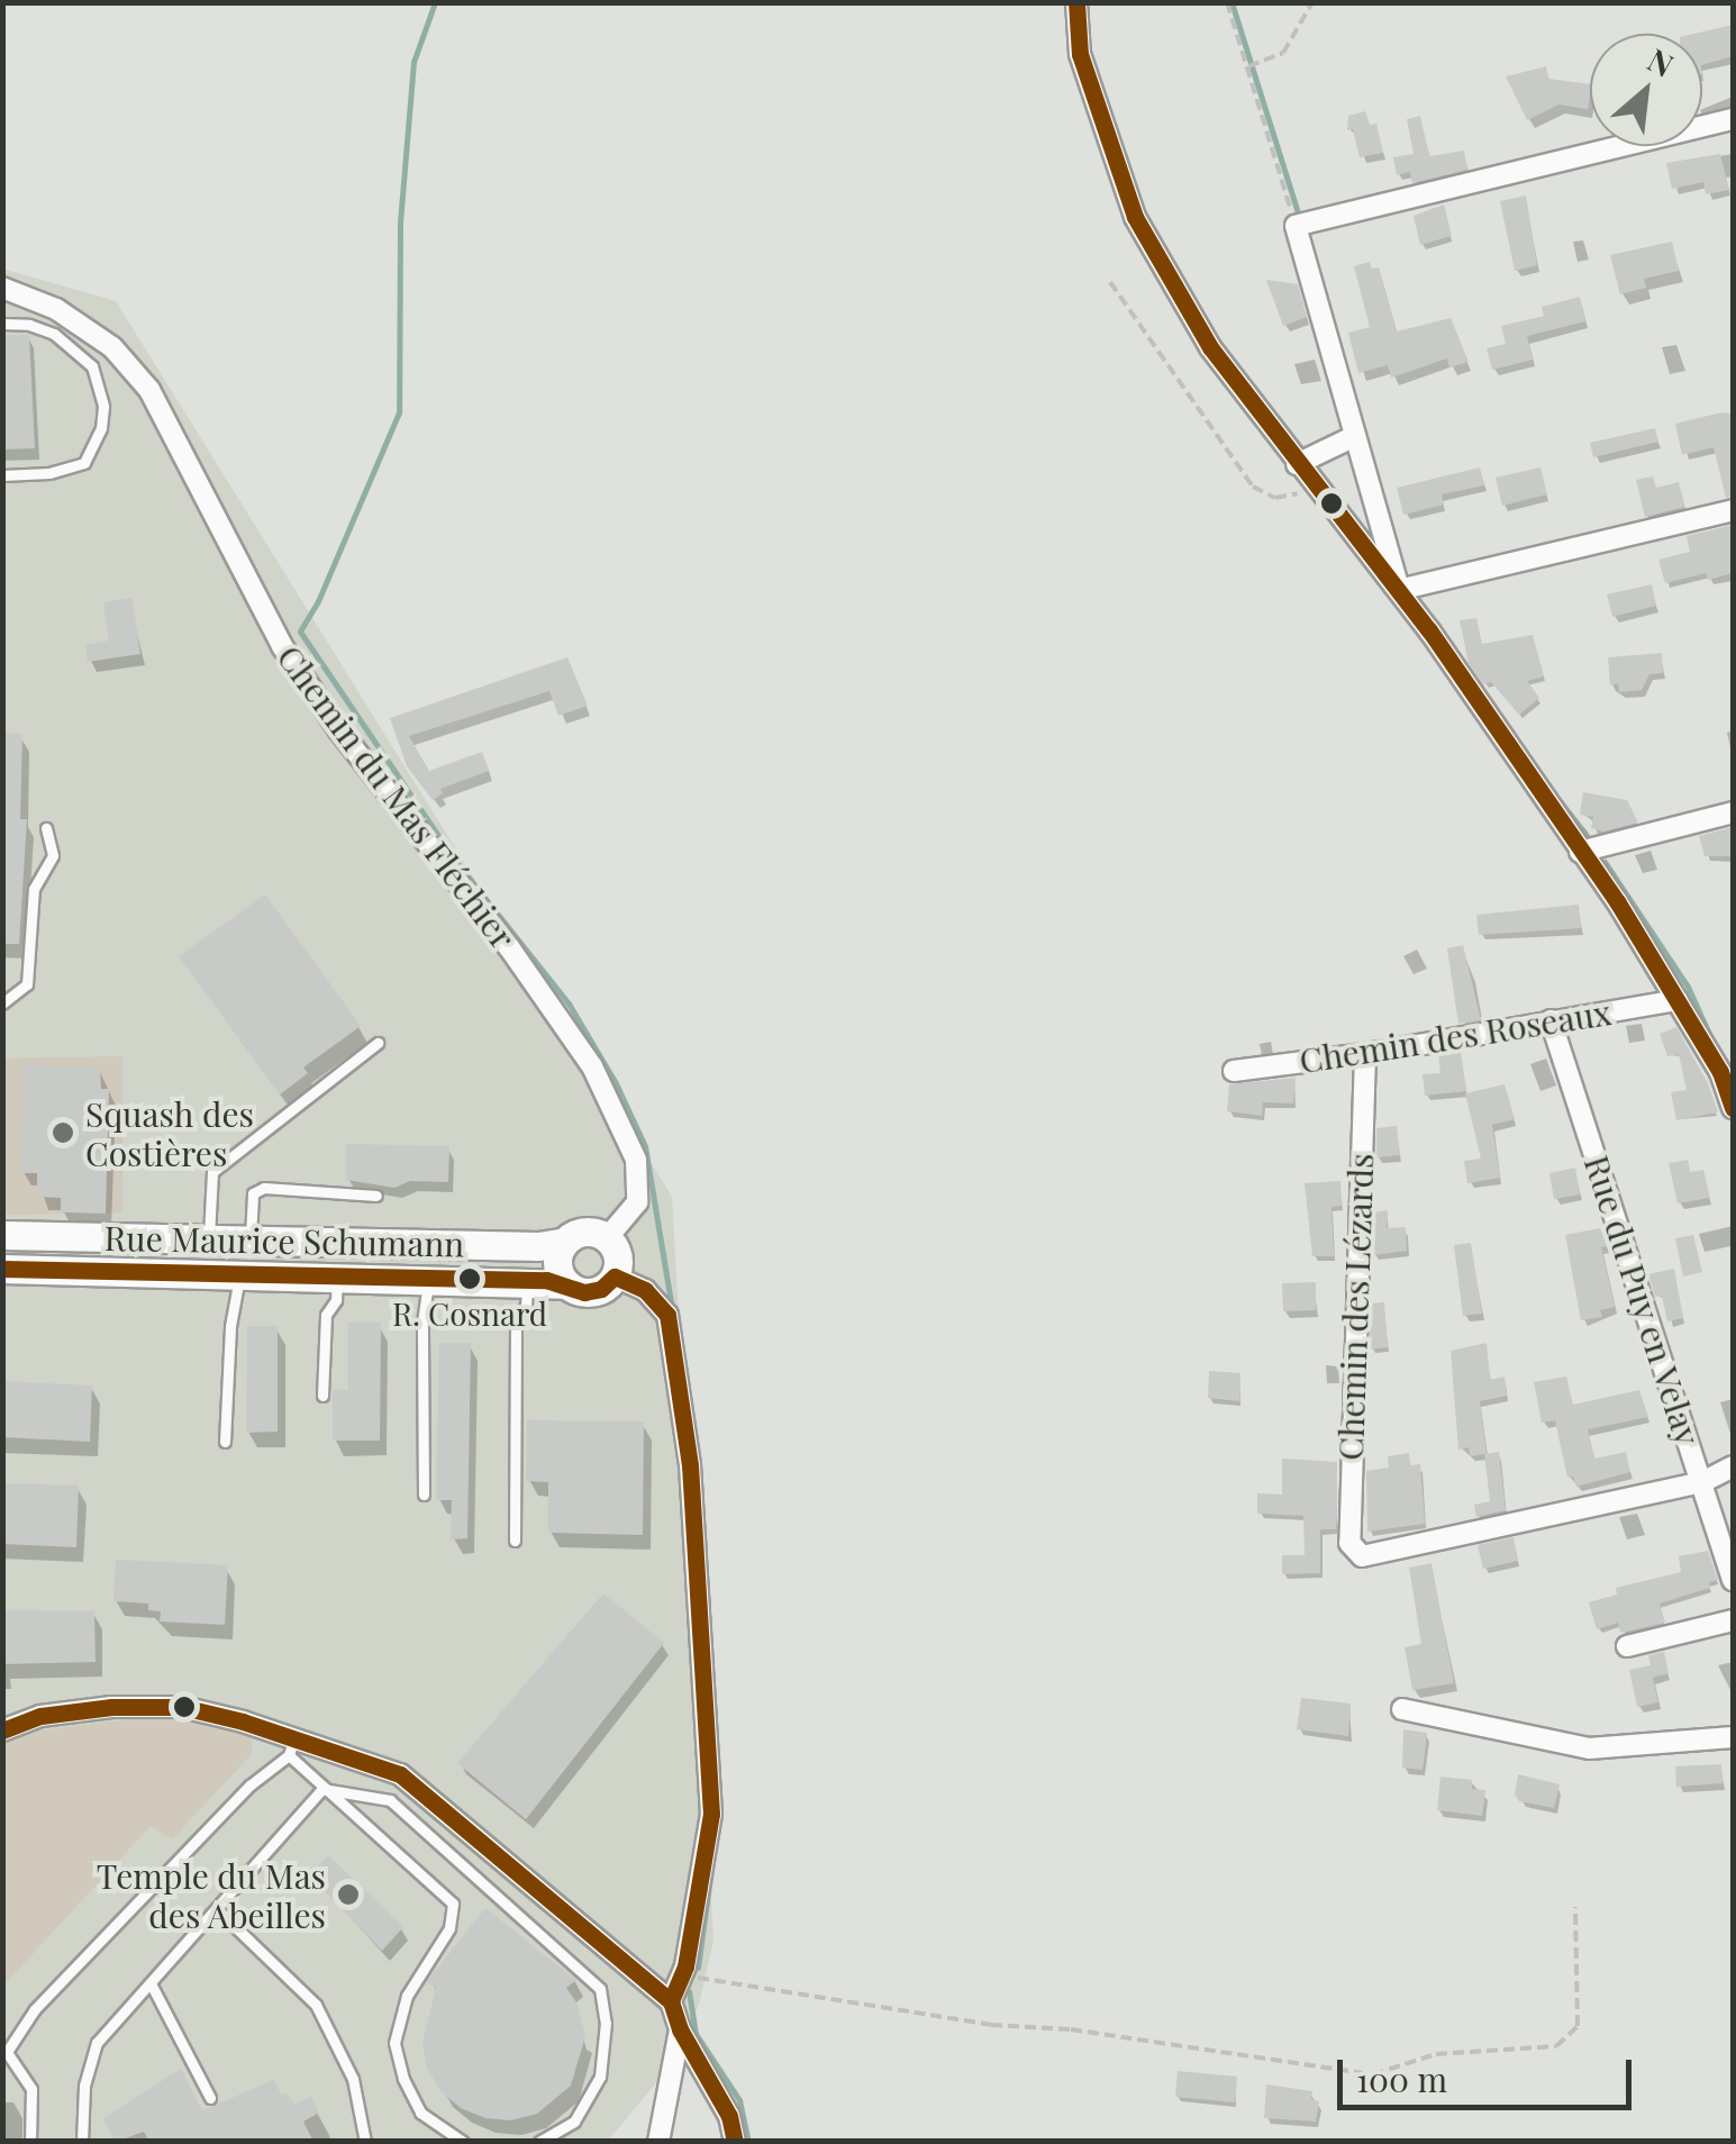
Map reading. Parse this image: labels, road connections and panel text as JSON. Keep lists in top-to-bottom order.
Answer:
{
  "streets": {
    "main road": ["Rue Maurice Schumann"],
    "street": [
      "Chemin du Mas Fléchier",
      "Chemin des Roseaux",
      "Rue du Puy en Velay",
      "Chemin des Lézards"
    ]
  },
  "crossings": [
    ["Chemin du Mas Fléchier", "Rue Maurice Schumann"],
    ["Chemin des Roseaux", "Rue du Puy en Velay"],
    ["Chemin des Roseaux", "Chemin des Lézards"],
    ["Rue du Puy en Velay", "Chemin des Lézards"]
  ],
  "places": ["Squash des Costières", "R. Cosnard", "Temple du Mas des Abeilles"],
  "scale_bar": "100 m",
  "north": "top right"
}
